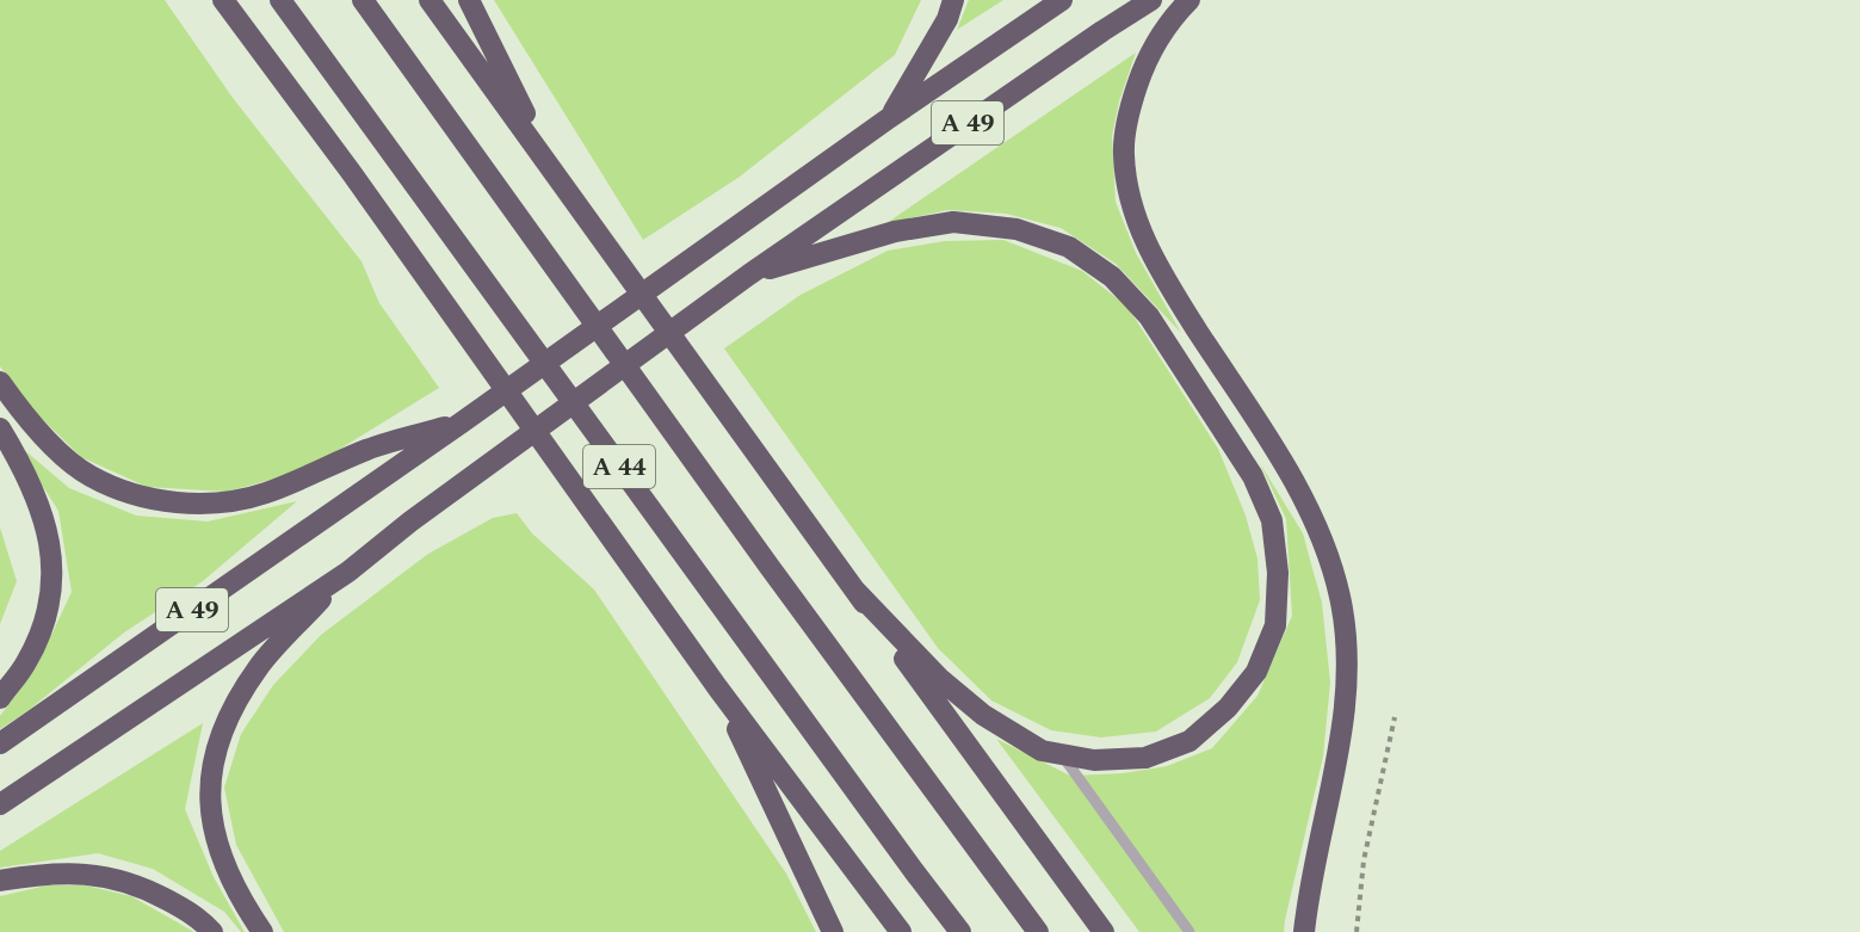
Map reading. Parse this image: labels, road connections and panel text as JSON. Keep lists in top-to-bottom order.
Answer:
{
  "streets": {
    "highway": ["A 49", "A 44"]
  }
}
